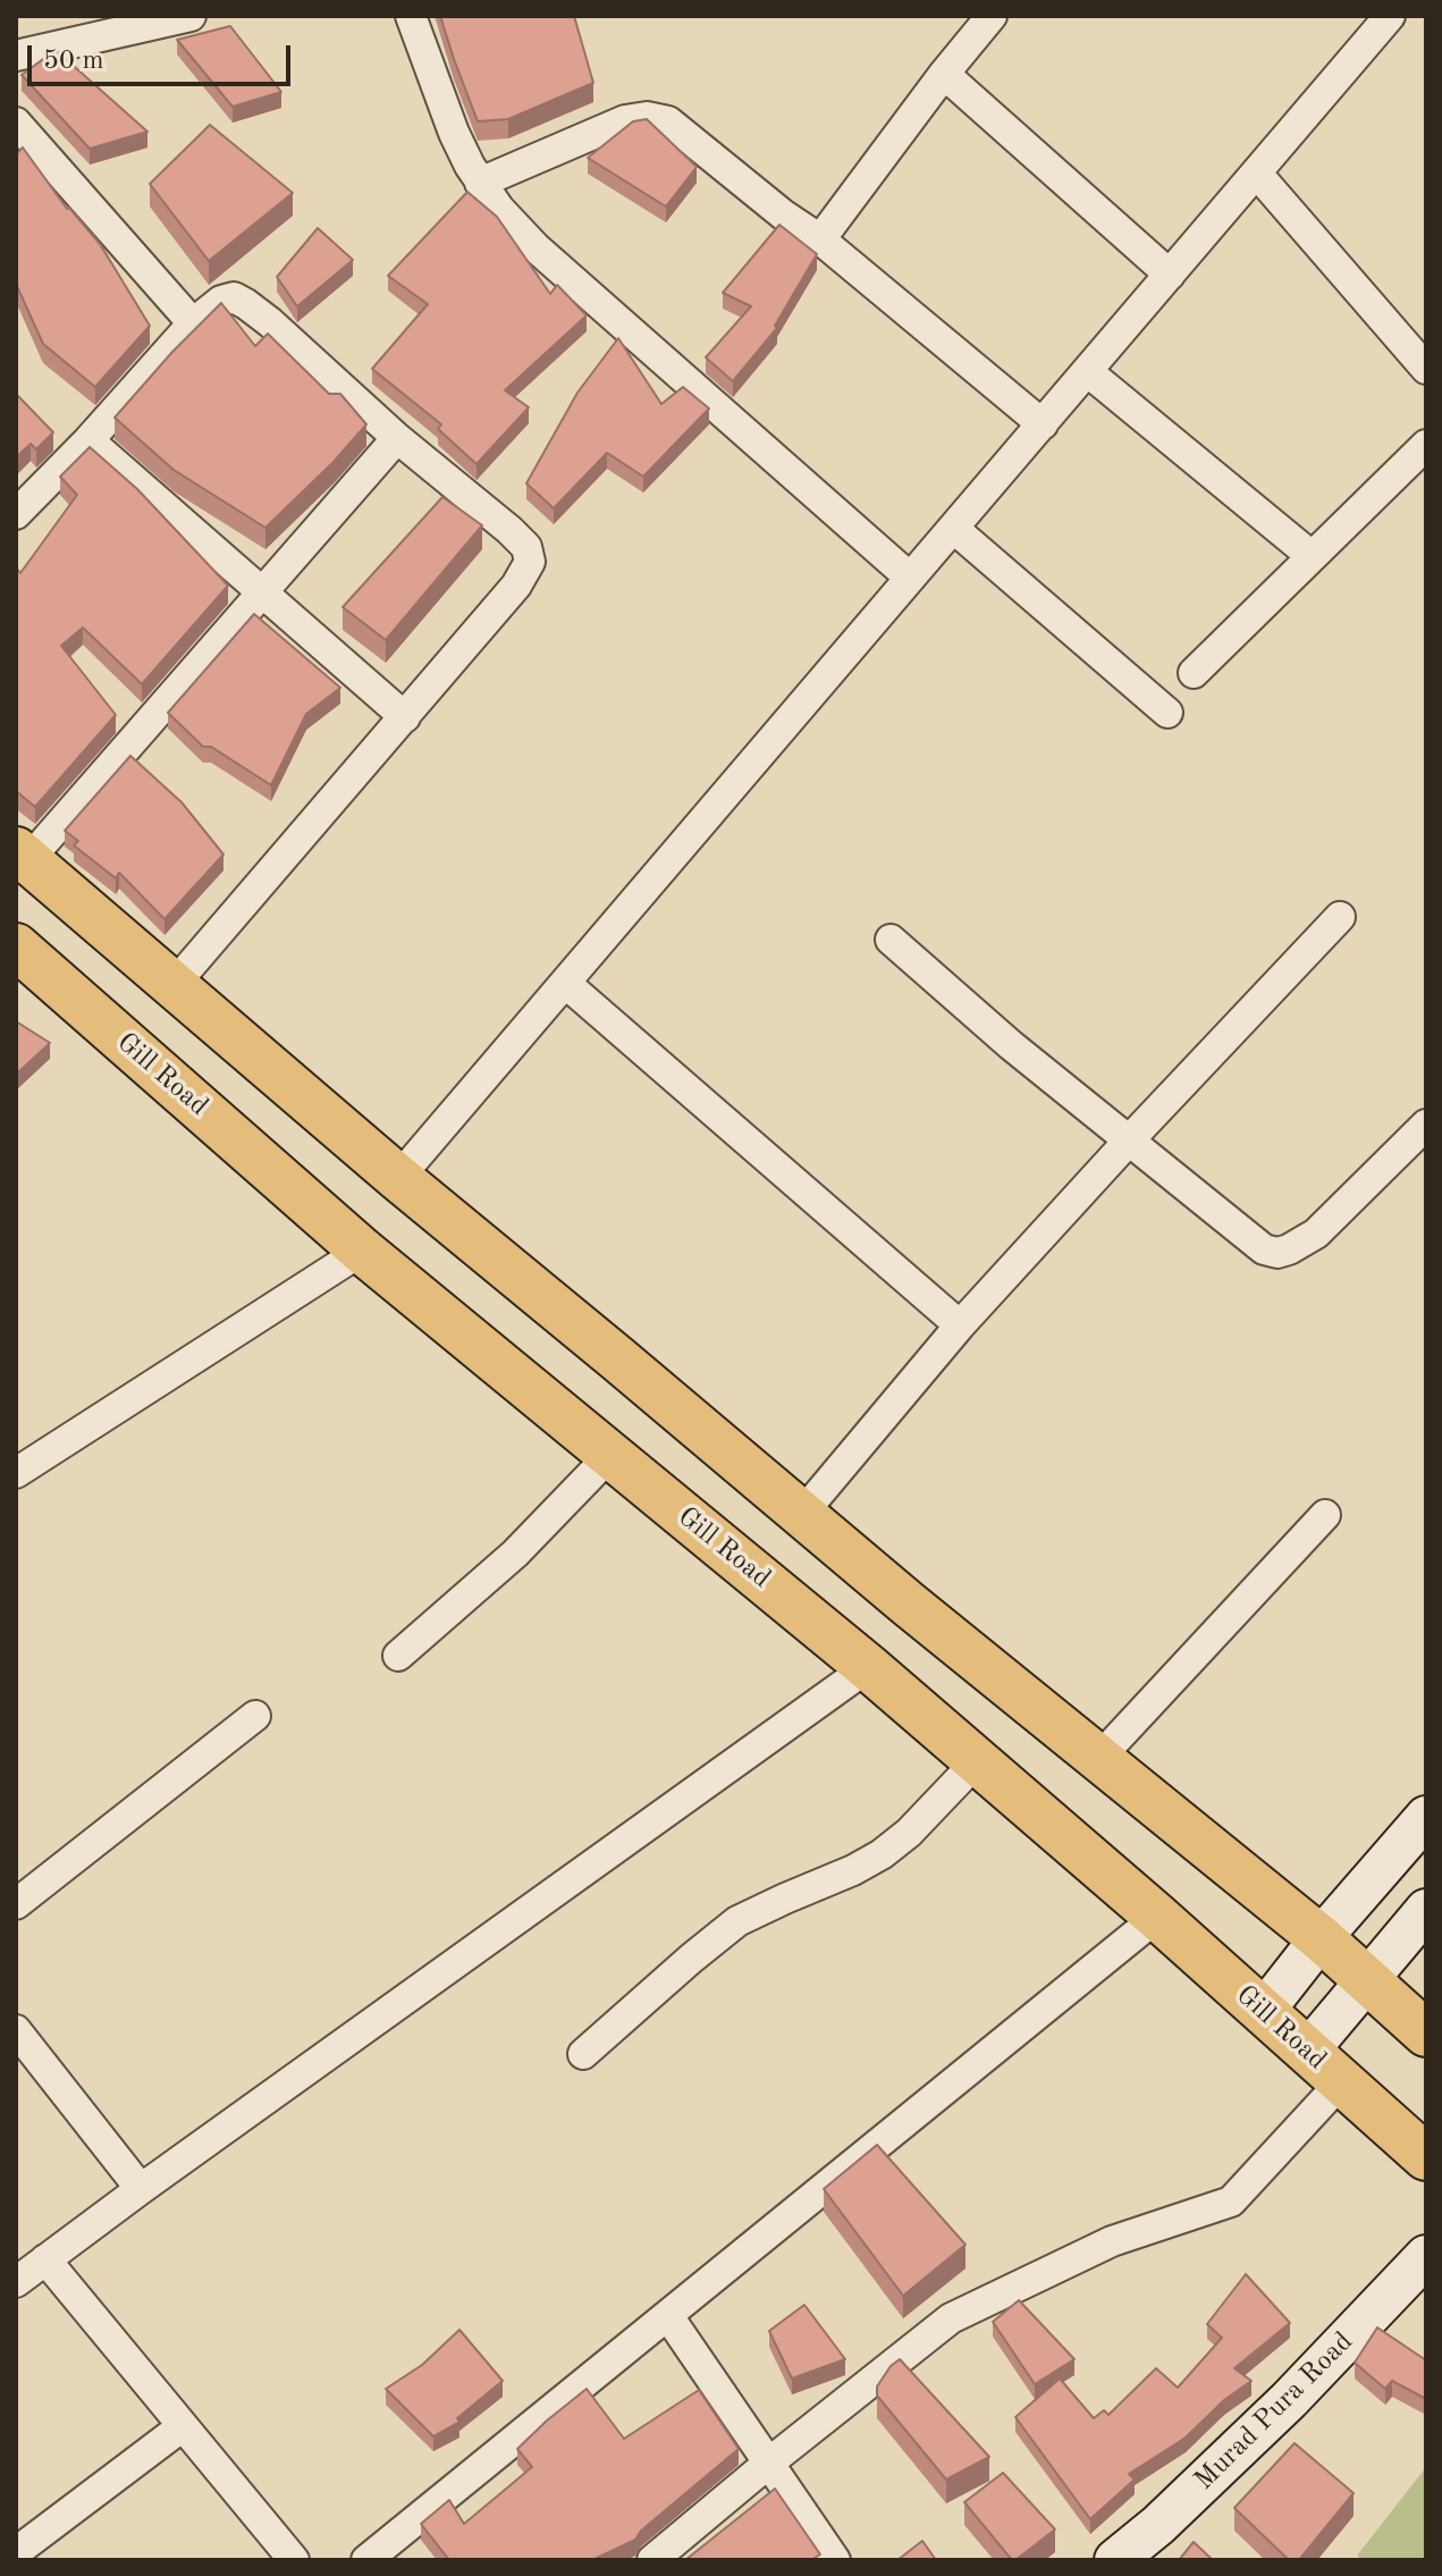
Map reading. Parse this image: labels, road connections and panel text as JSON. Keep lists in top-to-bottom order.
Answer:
{
  "streets": {
    "main road": ["Gill Road"],
    "street": ["Murad Pura Road"]
  },
  "scale_bar": "50 m"
}
